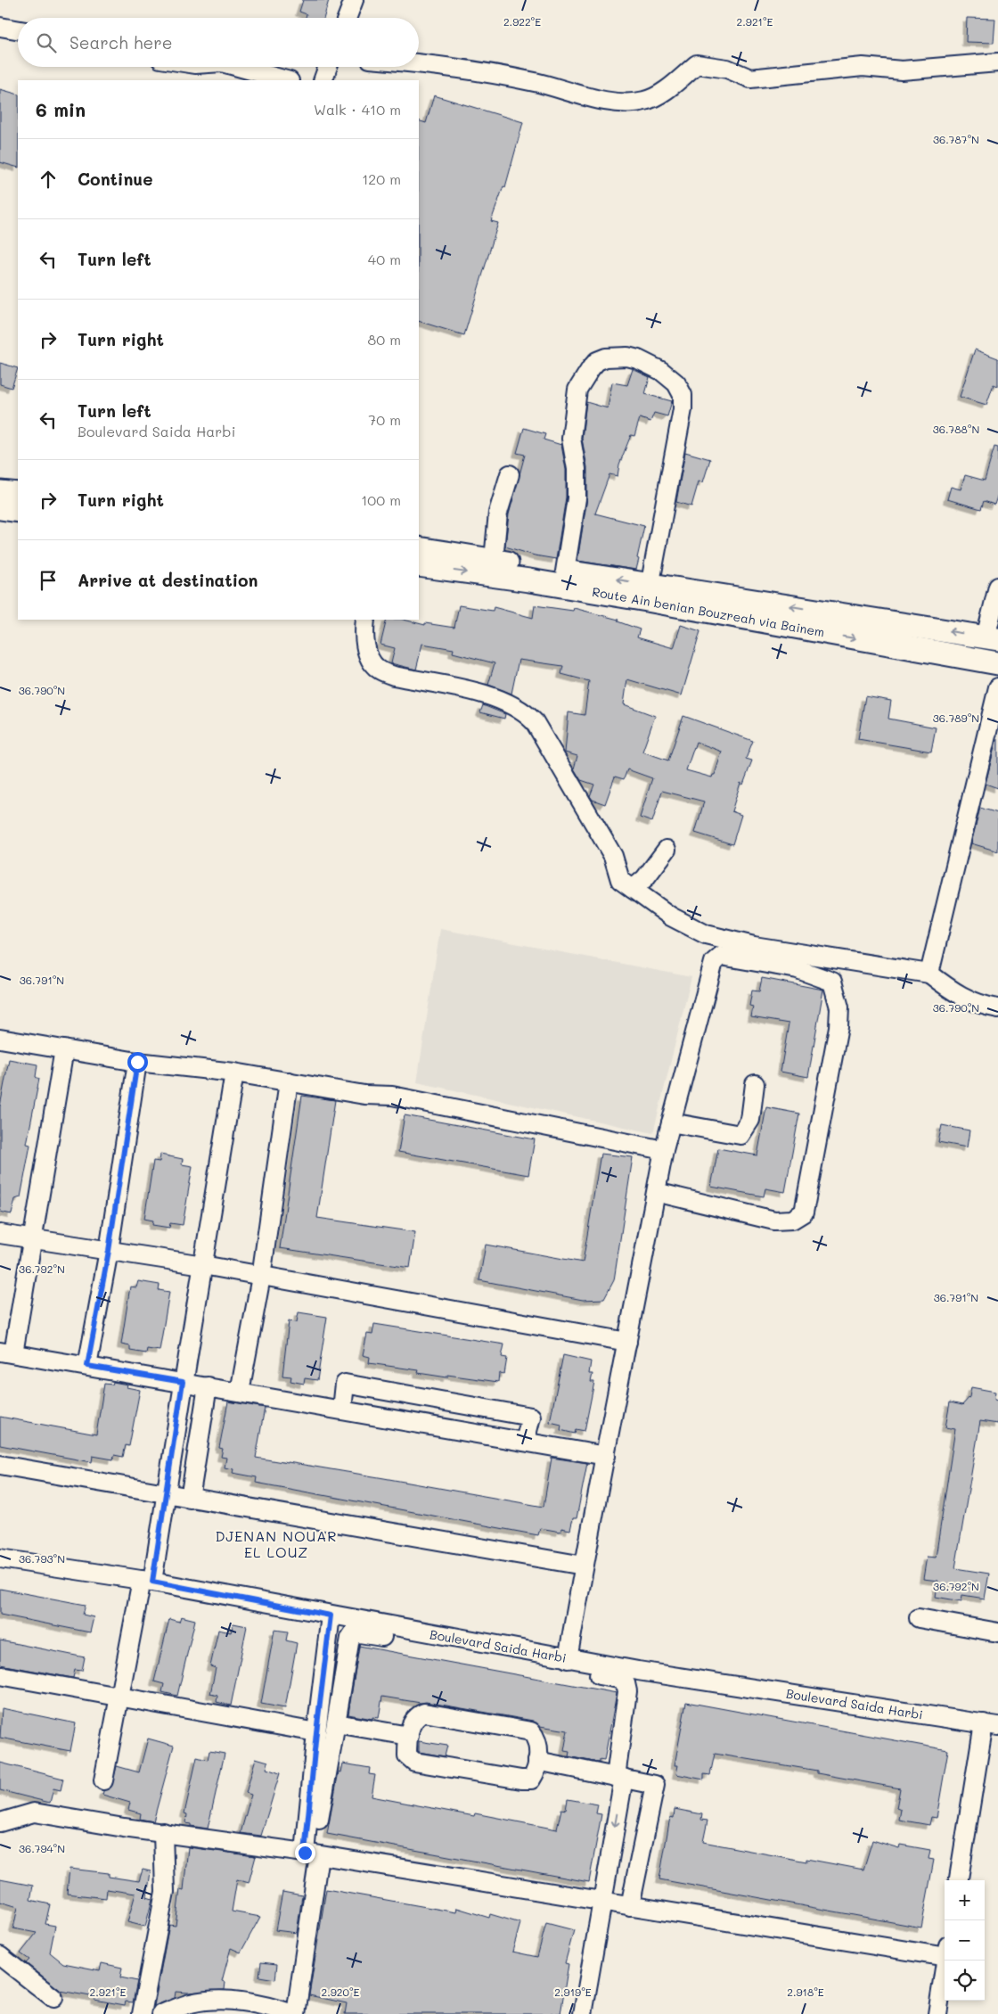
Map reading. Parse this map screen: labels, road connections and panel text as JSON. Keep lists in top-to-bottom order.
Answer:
{
  "streets": {
    "main road": ["Route Ain benian Bouzreah via Bainem"],
    "street": ["Boulevard Saida Harbi"]
  },
  "districts": ["DJENAN NOUAR EL LOUZ"],
  "page": {
    "search": "Search here",
    "heading": ["6 min", "Walk · 410 m"],
    "list": [
      ["Continue", "120 m"],
      ["Turn left", "40 m"],
      ["Turn right", "80 m"],
      ["Turn left", "Boulevard Saida Harbi", "70 m"],
      ["Turn right", "100 m"],
      "Arrive at destination"
    ],
    "map_buttons": ["+", "−"]
  },
  "coordinates": [
    "2.922°E",
    "2.921°E",
    "36.787°N",
    "36.788°N",
    "36.790°N",
    "36.789°N",
    "36.791°N",
    "36.792°N",
    "36.793°N",
    "36.794°N",
    "2.920°E",
    "2.919°E",
    "2.918°E"
  ]
}
